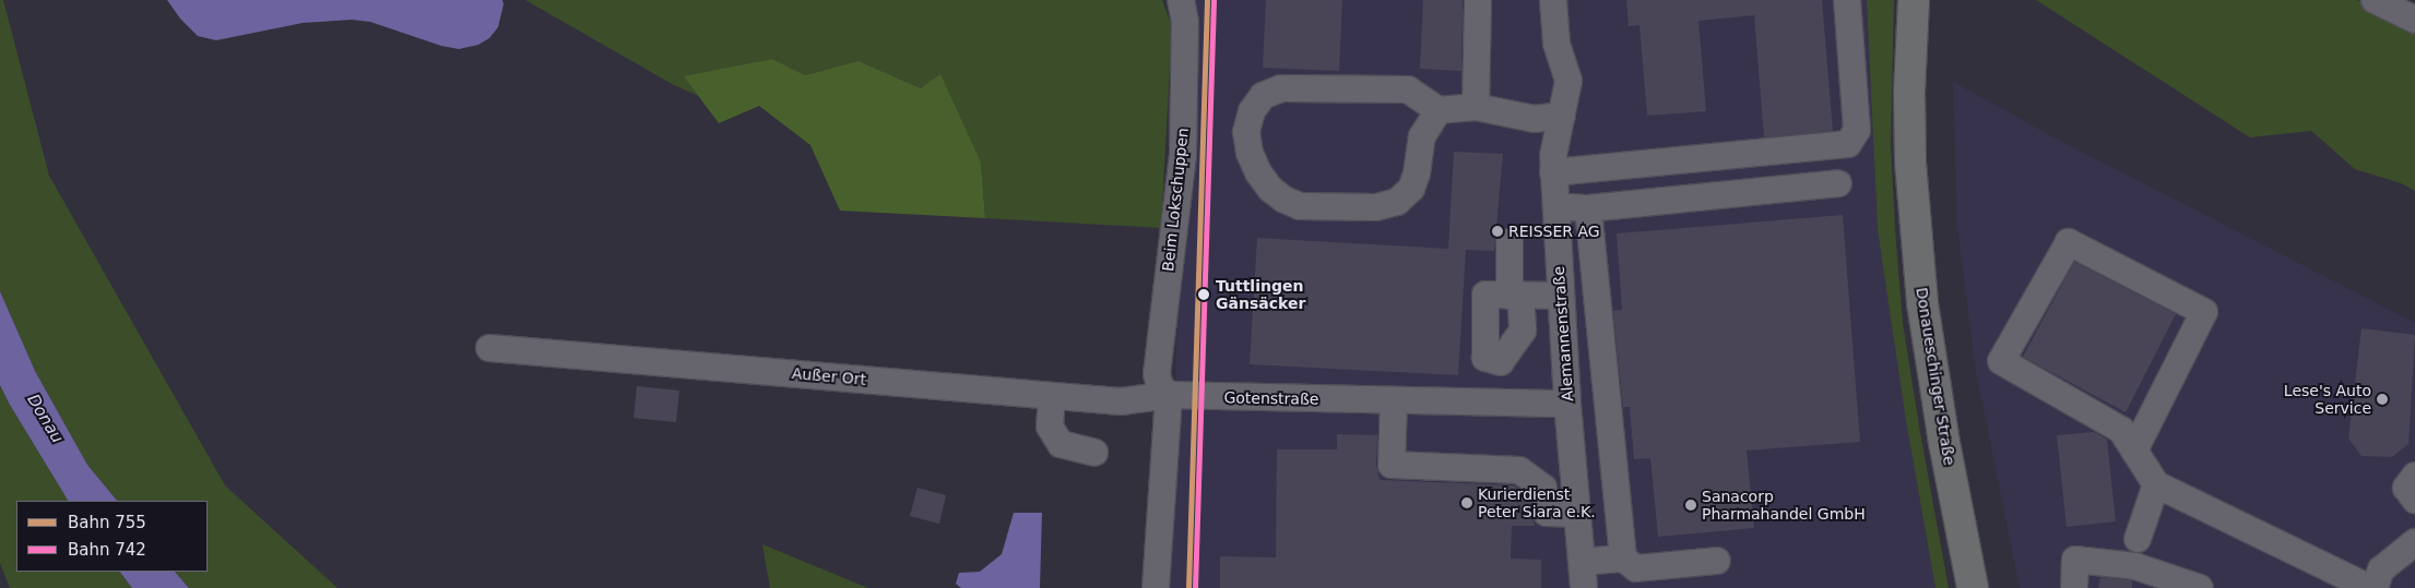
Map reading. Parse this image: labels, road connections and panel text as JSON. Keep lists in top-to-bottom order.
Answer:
{
  "streets": {
    "main road": ["Donaueschinger Straße"],
    "street": [
      "Beim Lokschuppen",
      "Alemannenstraße",
      "Außer Ort",
      "Gotenstraße"
    ]
  },
  "crossings": [
    ["Beim Lokschuppen", "Außer Ort"],
    ["Beim Lokschuppen", "Gotenstraße"],
    ["Alemannenstraße", "Gotenstraße"],
    ["Außer Ort", "Gotenstraße"]
  ],
  "water": ["Donau"],
  "places": [
    "REISSER AG",
    "Tuttlingen Gänsäcker",
    "Lese's Auto Service",
    "Kurierdienst Peter Siara e.K.",
    "Sanacorp Pharmahandel GmbH"
  ],
  "lines": ["rail line 755", "rail line 742"],
  "legend": ["Bahn 755", "Bahn 742"]
}
